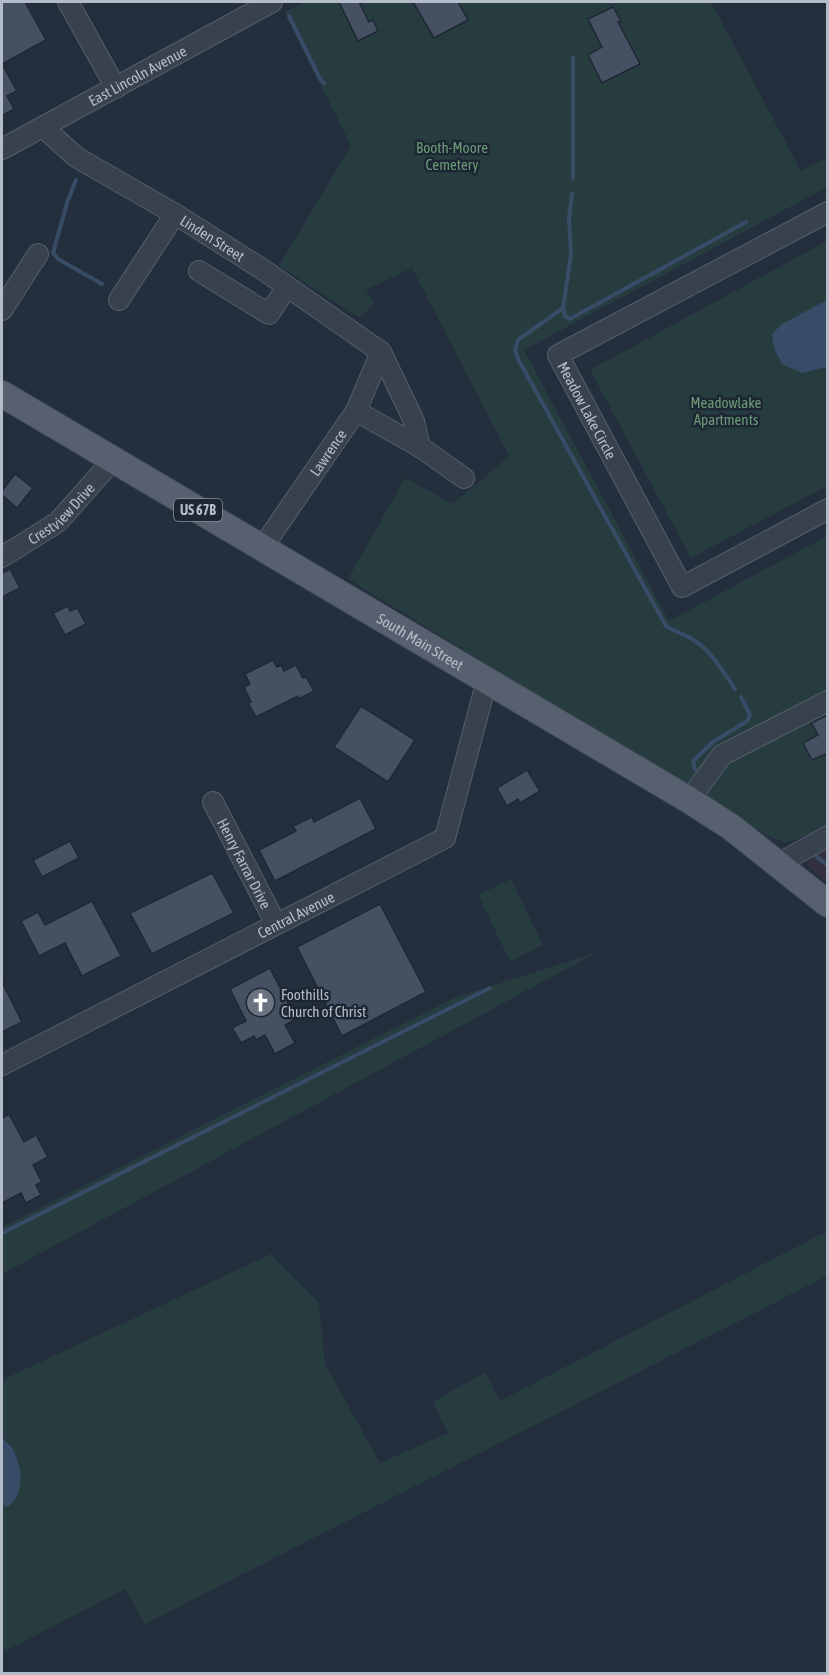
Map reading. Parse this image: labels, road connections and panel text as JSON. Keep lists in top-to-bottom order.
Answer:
{
  "streets": {
    "main road": ["US 67B", "South Main Street"],
    "street": [
      "East Lincoln Avenue",
      "Linden Street",
      "Meadow Lake Circle",
      "Lawrence",
      "Crestview Drive",
      "Henry Farrar Drive",
      "Central Avenue"
    ]
  },
  "crossings": [
    ["East Lincoln Avenue", "Linden Street"],
    ["Linden Street", "Lawrence"],
    ["Lawrence", "South Main Street"],
    ["Crestview Drive", "South Main Street"],
    ["South Main Street", "Central Avenue"],
    ["Henry Farrar Drive", "Central Avenue"]
  ],
  "parks": ["Booth-Moore Cemetery", "Meadowlake Apartments"],
  "places": {
    "church": ["Foothills Church of Christ"]
  }
}
